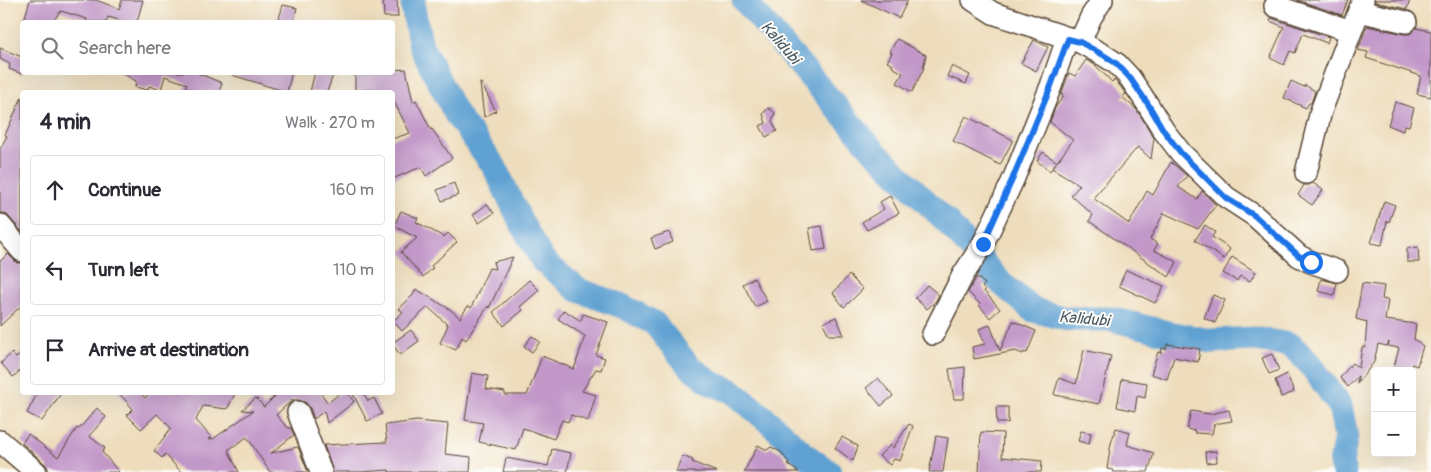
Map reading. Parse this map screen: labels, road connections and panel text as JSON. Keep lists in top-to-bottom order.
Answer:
{
  "water": ["Kalidubi"],
  "page": {
    "search": "Search here",
    "heading": ["4 min", "Walk · 270 m"],
    "list": [
      ["Continue", "160 m"],
      ["Turn left", "110 m"],
      "Arrive at destination"
    ],
    "map_buttons": ["+", "−"]
  }
}
